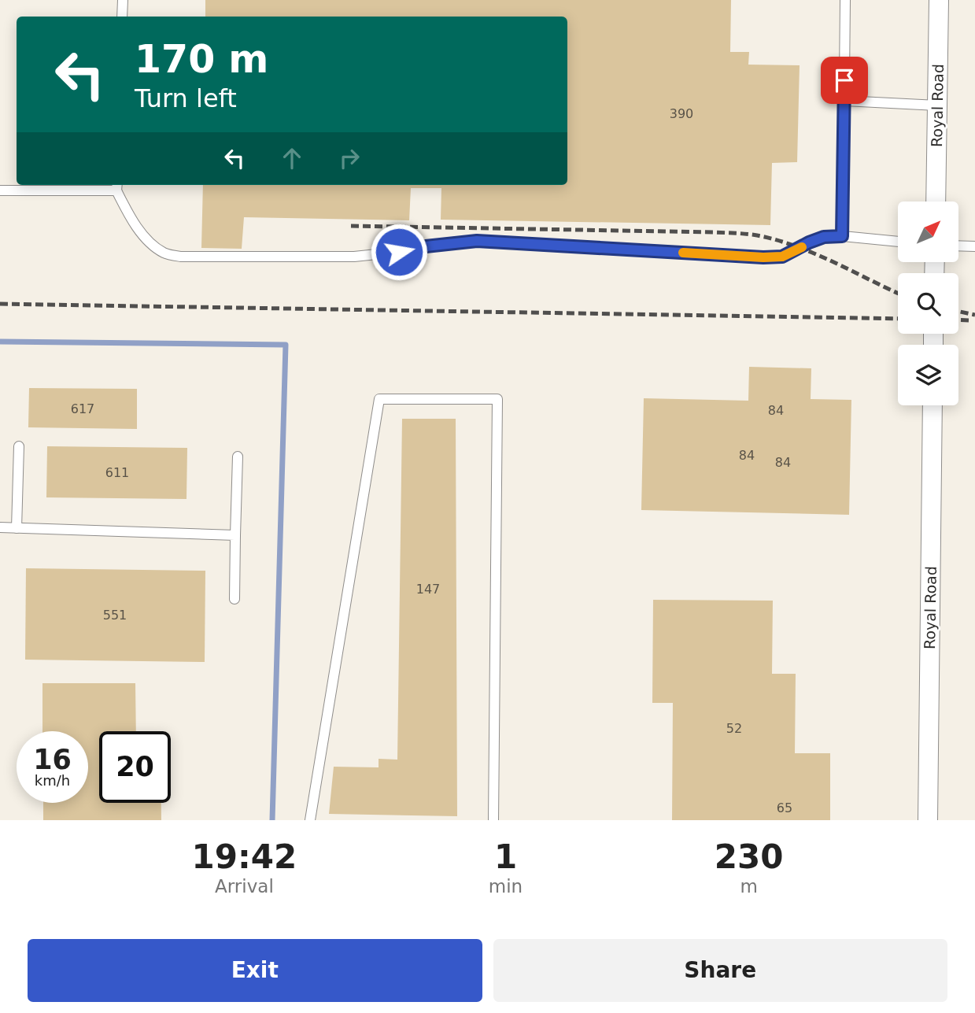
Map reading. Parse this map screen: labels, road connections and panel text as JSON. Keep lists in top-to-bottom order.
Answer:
{
  "streets": {
    "street": ["Royal Road"]
  },
  "house_numbers": [
    "390",
    "617",
    "84",
    "84",
    "84",
    "611",
    "147",
    "551",
    "52",
    "65"
  ],
  "north": "top right",
  "page": {
    "turn": ["170 m", "Turn left"],
    "speed": "16 km/h",
    "limit": "20",
    "eta": [
      "19:42",
      "Arrival",
      "1",
      "min",
      "230",
      "m"
    ],
    "buttons": ["Exit", "Share"]
  }
}
